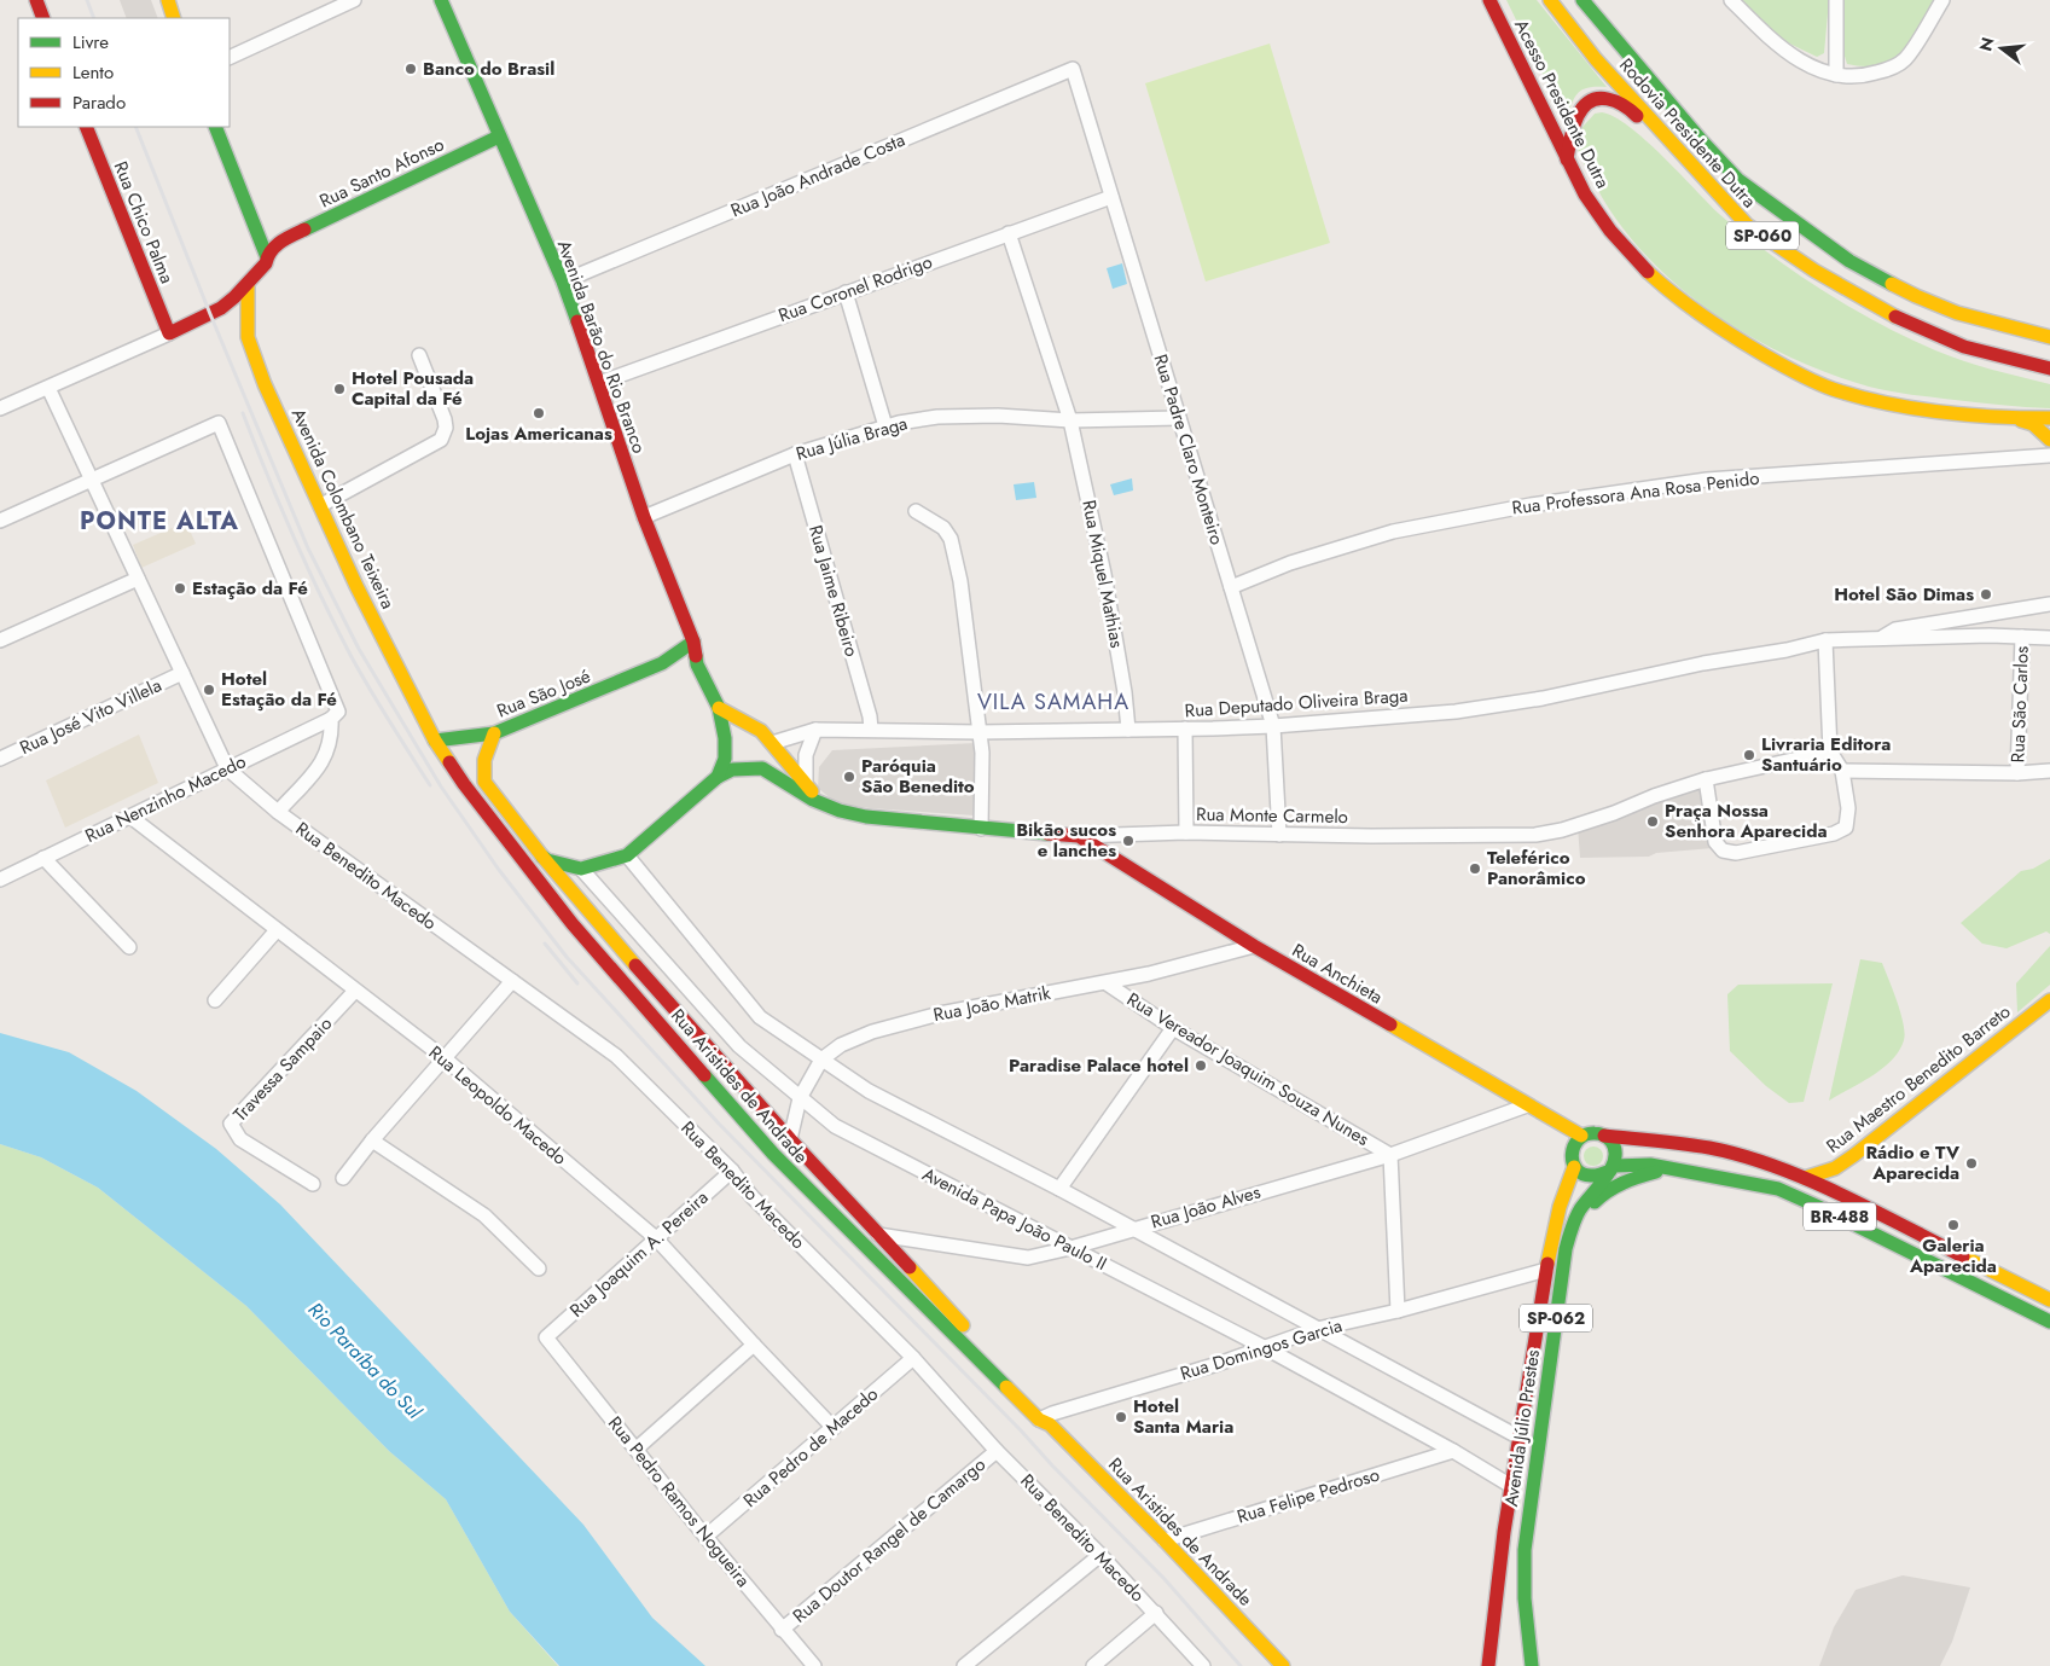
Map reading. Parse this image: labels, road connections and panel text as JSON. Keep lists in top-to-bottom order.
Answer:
{
  "streets": {
    "main road": [
      "Acesso Presidente Dutra",
      "Rodovia Presidente Dutra",
      "Rua Santo Afonso",
      "Rua Chico Palma",
      "SP-060",
      "Avenida Barão do Rio Branco",
      "Avenida Colombano Teixeira",
      "Rua São José",
      "Rua Monte Carmelo",
      "Rua Anchieta",
      "Rua Maestro Benedito Barreto",
      "Rua Aristides de Andrade",
      "BR-488",
      "SP-062",
      "Avenida Júlio Prestes"
    ],
    "street": [
      "Rua João Andrade Costa",
      "Rua Coronel Rodrigo",
      "Rua Júlia Braga",
      "Rua Padre Claro Monteiro",
      "Rua Professora Ana Rosa Penido",
      "Rua Miquel Mathias",
      "Rua Jaime Ribeiro",
      "Rua Deputado Oliveira Braga",
      "Rua São Carlos",
      "Rua José Vito Villela",
      "Rua Nenzinho Macedo",
      "Rua Benedito Macedo",
      "Rua João Matrik",
      "Travessa Sampaio",
      "Rua Vereador Joaquim Souza Nunes",
      "Rua Leopoldo Macedo",
      "Rua João Alves",
      "Avenida Papa João Paulo II",
      "Rua Joaquim A. Pereira",
      "Rua Domingos Garcia",
      "Rua Pedro de Macedo",
      "Rua Felipe Pedroso",
      "Rua Pedro Ramos Nogueira",
      "Rua Doutor Rangel de Camargo"
    ]
  },
  "crossings": [
    ["Rua Santo Afonso", "Rua Chico Palma"],
    ["Rua Santo Afonso", "Avenida Barão do Rio Branco"],
    ["Rua Santo Afonso", "Avenida Colombano Teixeira"],
    ["Rua João Andrade Costa", "Avenida Barão do Rio Branco"],
    ["Rua João Andrade Costa", "Rua Padre Claro Monteiro"],
    ["Rua Coronel Rodrigo", "Avenida Barão do Rio Branco"],
    ["Rua Coronel Rodrigo", "Rua Padre Claro Monteiro"],
    ["Rua Coronel Rodrigo", "Rua Miquel Mathias"],
    ["Avenida Barão do Rio Branco", "Rua Júlia Braga"],
    ["Avenida Barão do Rio Branco", "Rua São José"],
    ["Rua Júlia Braga", "Rua Padre Claro Monteiro"],
    ["Rua Júlia Braga", "Rua Miquel Mathias"],
    ["Rua Júlia Braga", "Rua Jaime Ribeiro"],
    ["Rua Padre Claro Monteiro", "Rua Professora Ana Rosa Penido"],
    ["Rua Padre Claro Monteiro", "Rua Deputado Oliveira Braga"],
    ["Rua Padre Claro Monteiro", "Rua Monte Carmelo"],
    ["Avenida Colombano Teixeira", "Rua São José"],
    ["Avenida Colombano Teixeira", "Rua Aristides de Andrade"],
    ["Rua Miquel Mathias", "Rua Deputado Oliveira Braga"],
    ["Rua Jaime Ribeiro", "Rua Deputado Oliveira Braga"],
    ["Rua São José", "Rua Aristides de Andrade"],
    ["Rua Nenzinho Macedo", "Rua Benedito Macedo"],
    ["Rua Nenzinho Macedo", "Rua Leopoldo Macedo"],
    ["Rua Monte Carmelo", "Rua Anchieta"],
    ["Rua Benedito Macedo", "Rua Joaquim A. Pereira"],
    ["Rua Benedito Macedo", "Rua Pedro de Macedo"],
    ["Rua Benedito Macedo", "Rua Doutor Rangel de Camargo"],
    ["Rua Anchieta", "Rua João Matrik"],
    ["Rua Anchieta", "Rua João Alves"],
    ["Rua Anchieta", "BR-488"],
    ["Rua Anchieta", "SP-062"],
    ["Rua Anchieta", "Avenida Júlio Prestes"],
    ["Rua João Matrik", "Rua Vereador Joaquim Souza Nunes"],
    ["Rua João Matrik", "Rua Aristides de Andrade"],
    ["Rua João Matrik", "Avenida Papa João Paulo II"],
    ["Travessa Sampaio", "Rua Leopoldo Macedo"],
    ["Rua Vereador Joaquim Souza Nunes", "Rua João Alves"],
    ["Rua Maestro Benedito Barreto", "BR-488"],
    ["Rua Aristides de Andrade", "Rua João Alves"],
    ["Rua Aristides de Andrade", "Rua Domingos Garcia"],
    ["Rua Aristides de Andrade", "Rua Felipe Pedroso"],
    ["Rua Leopoldo Macedo", "Rua Joaquim A. Pereira"],
    ["Rua Leopoldo Macedo", "Rua Pedro de Macedo"],
    ["Rua João Alves", "Avenida Papa João Paulo II"],
    ["BR-488", "SP-062"],
    ["BR-488", "Avenida Júlio Prestes"],
    ["Avenida Papa João Paulo II", "Rua Domingos Garcia"],
    ["Avenida Papa João Paulo II", "Avenida Júlio Prestes"],
    ["Avenida Papa João Paulo II", "Rua Felipe Pedroso"],
    ["Rua Joaquim A. Pereira", "Rua Pedro Ramos Nogueira"],
    ["SP-062", "Avenida Júlio Prestes"],
    ["Rua Domingos Garcia", "Avenida Júlio Prestes"],
    ["Rua Pedro de Macedo", "Rua Pedro Ramos Nogueira"],
    ["Rua Pedro Ramos Nogueira", "Rua Doutor Rangel de Camargo"]
  ],
  "districts": ["PONTE ALTA", "VILA SAMAHA"],
  "water": ["Rio Paraíba do Sul"],
  "places": [
    "Banco do Brasil",
    "Hotel Pousada Capital da Fé",
    "Lojas Americanas",
    "Estação da Fé",
    "Hotel São Dimas",
    "Hotel Estação da Fé",
    "Livraria Editora Santuário",
    "Paróquia São Benedito",
    "Praça Nossa Senhora Aparecida",
    "Bikão sucos e lanches",
    "Teleférico Panorâmico",
    "Paradise Palace hotel",
    "Rádio e TV Aparecida",
    "Galeria Aparecida",
    "Hotel Santa Maria"
  ],
  "legend": ["Livre", "Lento", "Parado"],
  "north": "left"
}
